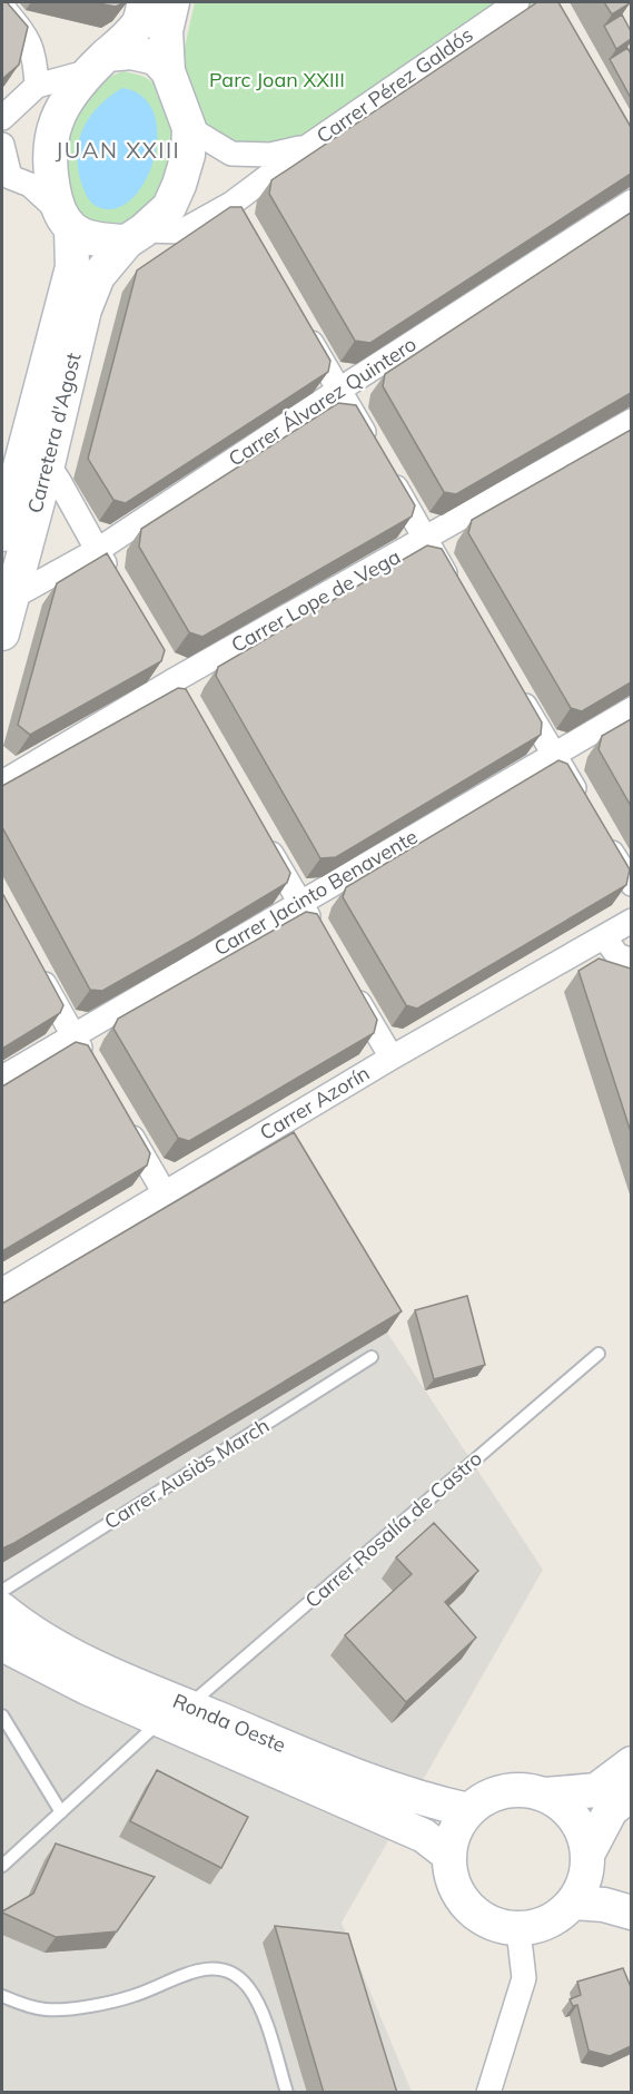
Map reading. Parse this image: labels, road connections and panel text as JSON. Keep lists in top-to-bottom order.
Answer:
{
  "streets": {
    "main road": ["Carretera d'Agost", "Ronda Oeste"],
    "street": [
      "Carrer Pérez Galdós",
      "Carrer Álvarez Quintero",
      "Carrer Lope de Vega",
      "Carrer Jacinto Benavente",
      "Carrer Azorín"
    ],
    "lane": ["Carrer Ausiàs March", "Carrer Rosalía de Castro"]
  },
  "crossings": [
    ["Carrer Pérez Galdós", "Carretera d'Agost"],
    ["Carrer Álvarez Quintero", "Carretera d'Agost"],
    ["Carrer Rosalía de Castro", "Ronda Oeste"]
  ],
  "districts": ["JUAN XXIII"],
  "parks": ["Parc Joan XXIII"]
}
